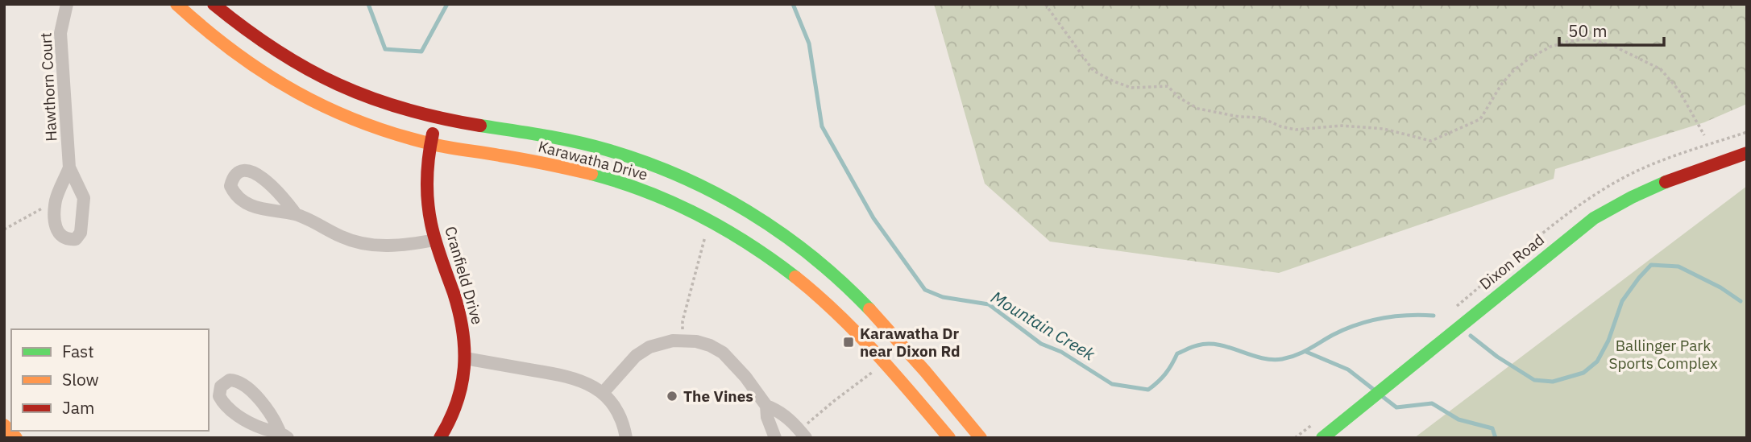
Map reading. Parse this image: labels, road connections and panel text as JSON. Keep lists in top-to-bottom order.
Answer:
{
  "streets": {
    "main road": ["Karawatha Drive", "Dixon Road", "Cranfield Drive"],
    "street": ["Hawthorn Court"]
  },
  "crossings": [
    ["Karawatha Drive", "Cranfield Drive"]
  ],
  "water": ["Mountain Creek"],
  "parks": ["Ballinger Park Sports Complex"],
  "places": {
    "transit": ["Karawatha Dr near Dixon Rd"],
    "other": ["The Vines"]
  },
  "legend": ["Fast", "Slow", "Jam"],
  "scale_bar": "50 m"
}
